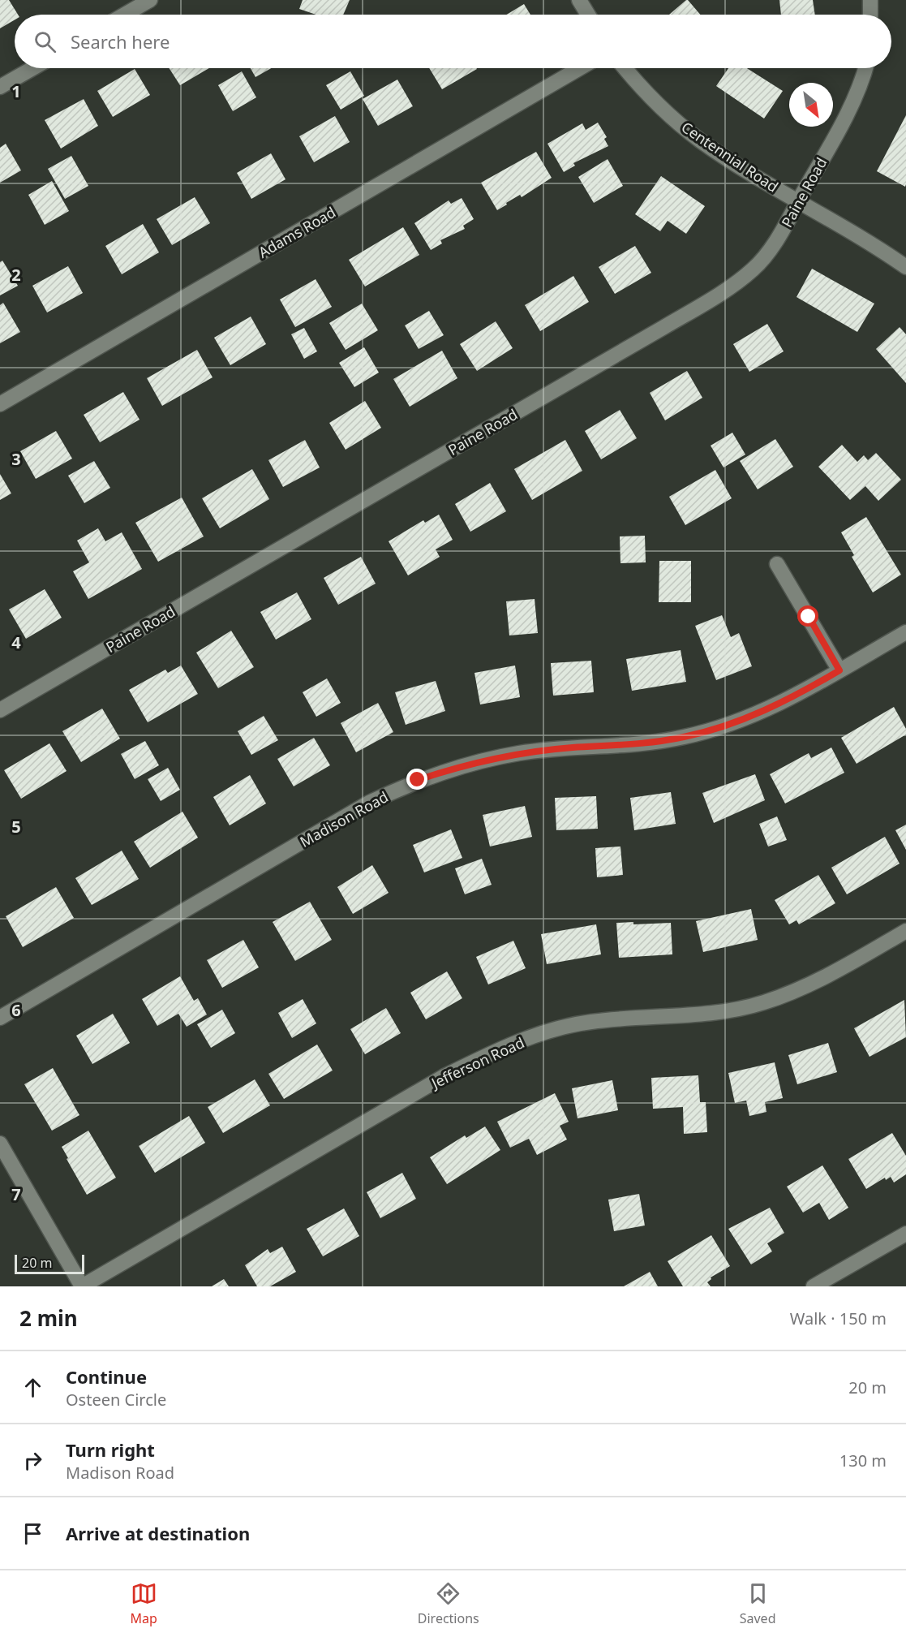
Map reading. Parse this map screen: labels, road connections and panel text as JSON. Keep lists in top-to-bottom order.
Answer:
{
  "streets": {
    "street": [
      "Centennial Road",
      "Paine Road",
      "Adams Road",
      "Madison Road",
      "Jefferson Road"
    ]
  },
  "crossings": [
    ["Centennial Road", "Paine Road"]
  ],
  "scale_bar": "20 m",
  "north": "bottom right",
  "page": {
    "search": "Search here",
    "scale": "20 m",
    "heading": ["2 min", "Walk · 150 m"],
    "list": [
      ["Continue", "Osteen Circle", "20 m"],
      ["Turn right", "Madison Road", "130 m"],
      "Arrive at destination"
    ],
    "nav": ["Map", "Directions", "Saved"]
  },
  "grid": {
    "rows": [
      "1",
      "2",
      "3",
      "4",
      "5",
      "6",
      "7"
    ]
  }
}
